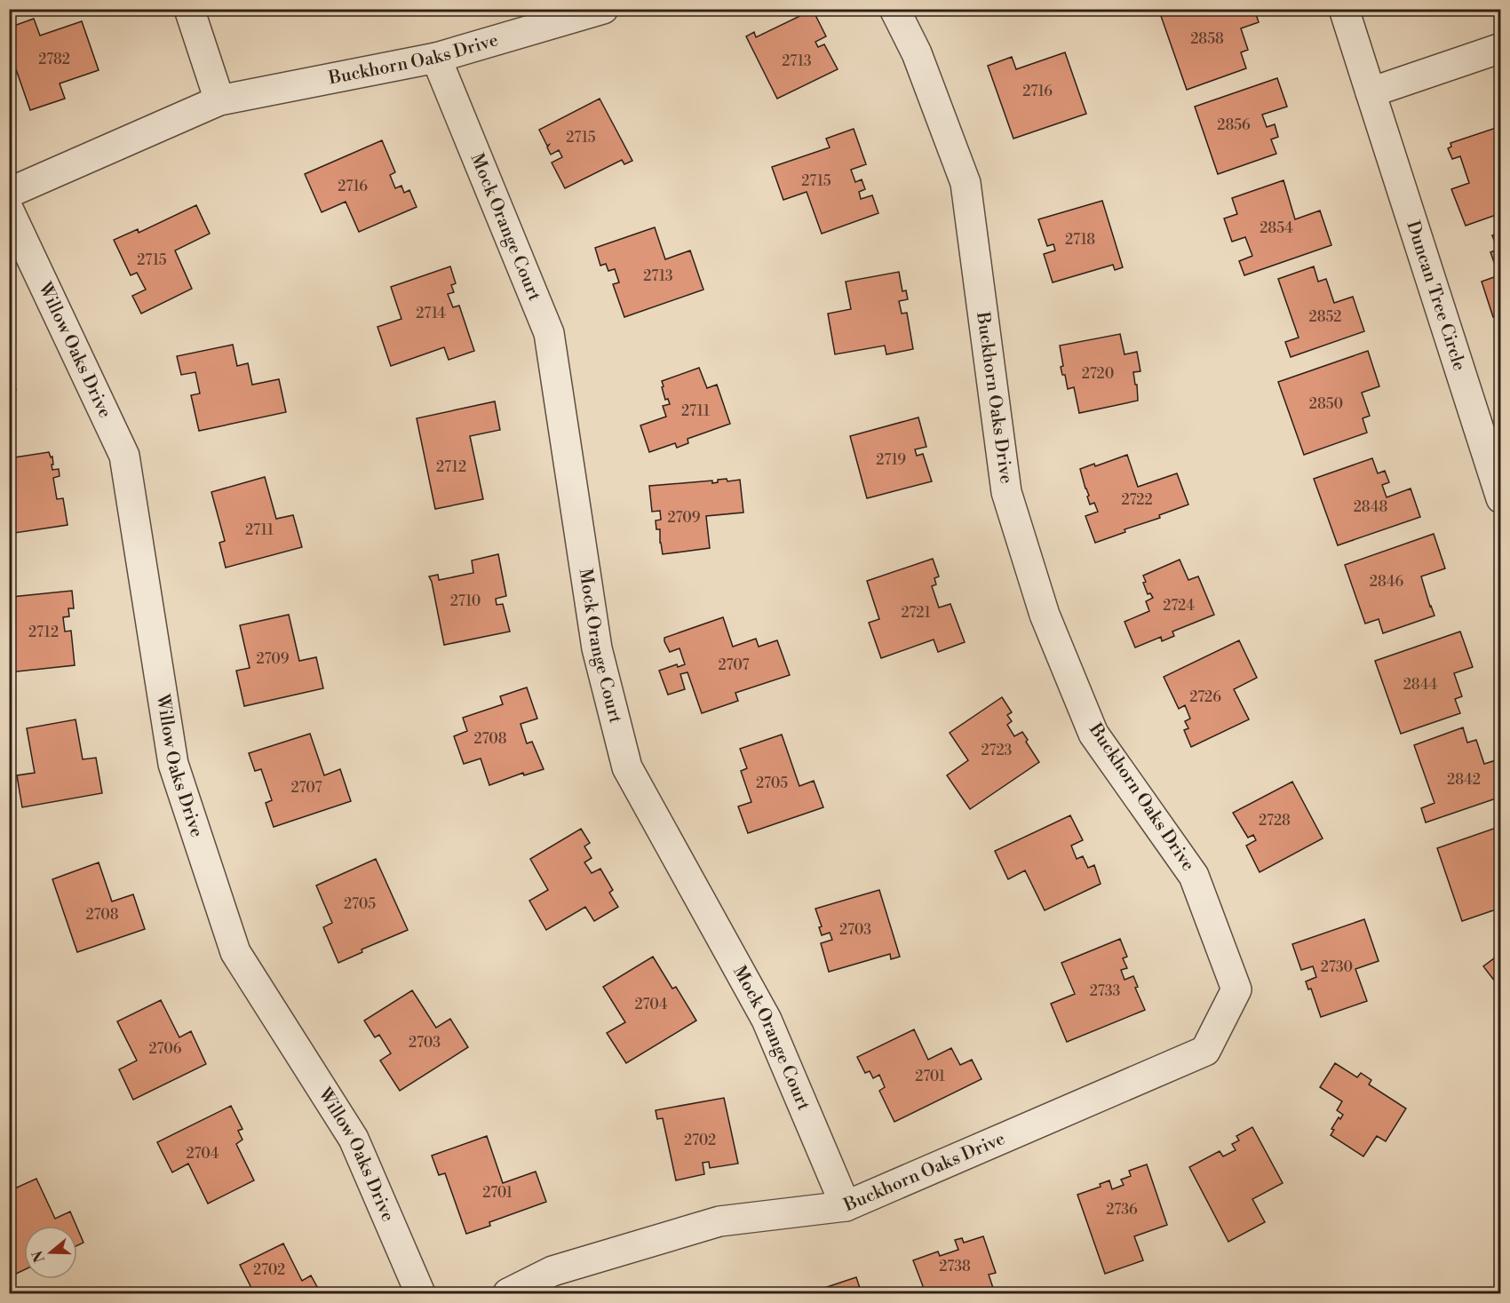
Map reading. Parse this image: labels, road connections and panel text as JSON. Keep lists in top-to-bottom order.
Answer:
{
  "streets": {
    "street": [
      "Buckhorn Oaks Drive",
      "Mock Orange Court",
      "Duncan Tree Circle",
      "Willow Oaks Drive"
    ]
  },
  "crossings": [
    ["Buckhorn Oaks Drive", "Mock Orange Court"]
  ],
  "house_numbers": [
    "2858",
    "2782",
    "2713",
    "2716",
    "2856",
    "2715",
    "2715",
    "2716",
    "2854",
    "2718",
    "2715",
    "2713",
    "2714",
    "2852",
    "2720",
    "2850",
    "2711",
    "2719",
    "2712",
    "2722",
    "2848",
    "2709",
    "2711",
    "2846",
    "2710",
    "2724",
    "2721",
    "2712",
    "2709",
    "2707",
    "2844",
    "2726",
    "2708",
    "2723",
    "2842",
    "2705",
    "2707",
    "2728",
    "2705",
    "2708",
    "2703",
    "2730",
    "2733",
    "2704",
    "2703",
    "2706",
    "2701",
    "2702",
    "2704",
    "2701",
    "2736",
    "2738",
    "2702"
  ],
  "north": "left"
}
